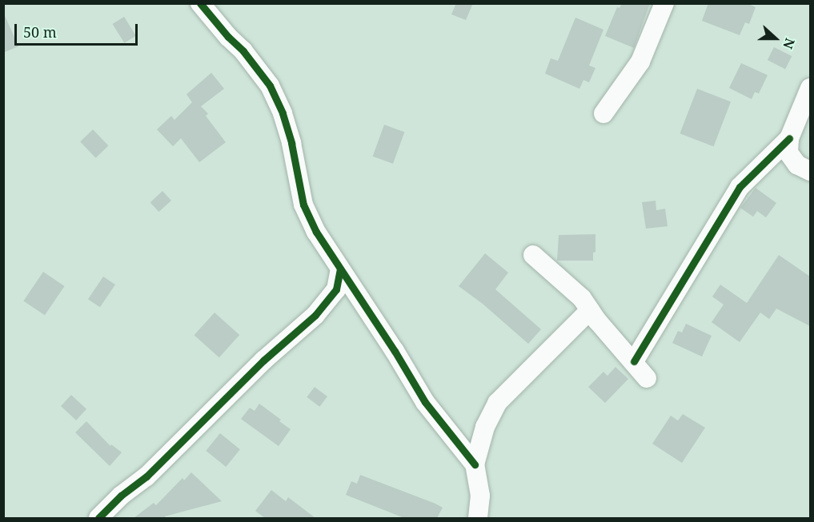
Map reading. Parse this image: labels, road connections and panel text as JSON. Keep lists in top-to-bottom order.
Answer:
{
  "scale_bar": "50 m",
  "north": "right"
}
